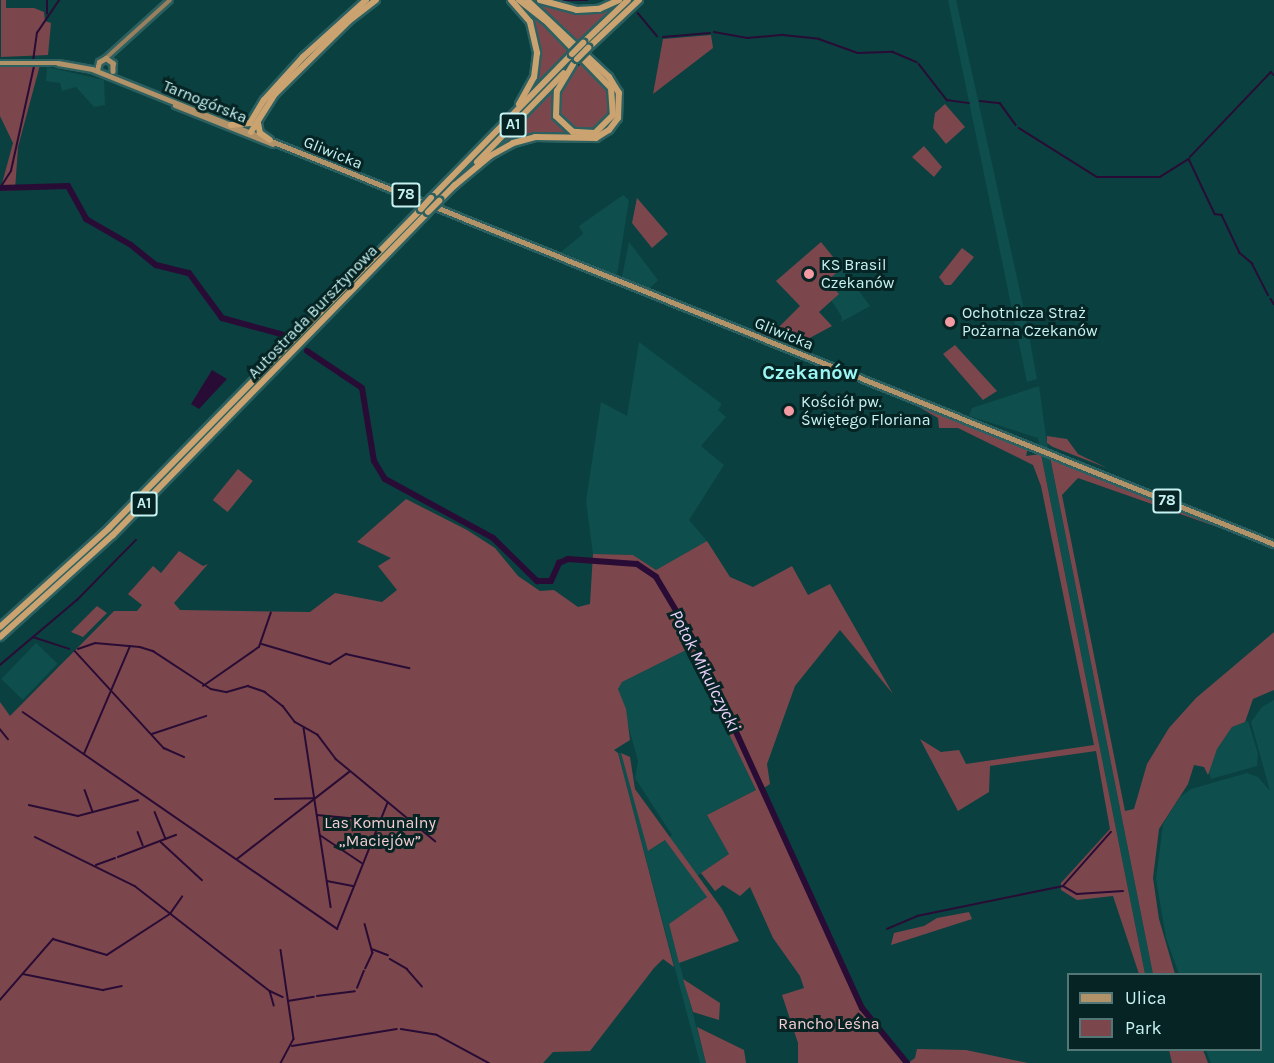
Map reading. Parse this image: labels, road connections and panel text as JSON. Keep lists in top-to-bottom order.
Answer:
{
  "streets": {
    "highway": ["A1", "Autostrada Bursztynowa"],
    "main road": ["Tarnogórska", "Gliwicka", "78"]
  },
  "crossings": [
    ["Tarnogórska", "Gliwicka"],
    ["Tarnogórska", "78"]
  ],
  "districts": ["Czekanów"],
  "water": ["Potok Mikulczycki"],
  "parks": ["Las Komunalny „Maciejów”", "Rancho Leśna"],
  "places": ["KS Brasil Czekanów", "Ochotnicza Straż Pożarna Czekanów", "Kościół pw. Świętego Floriana"],
  "legend": ["Ulica", "Park"]
}
